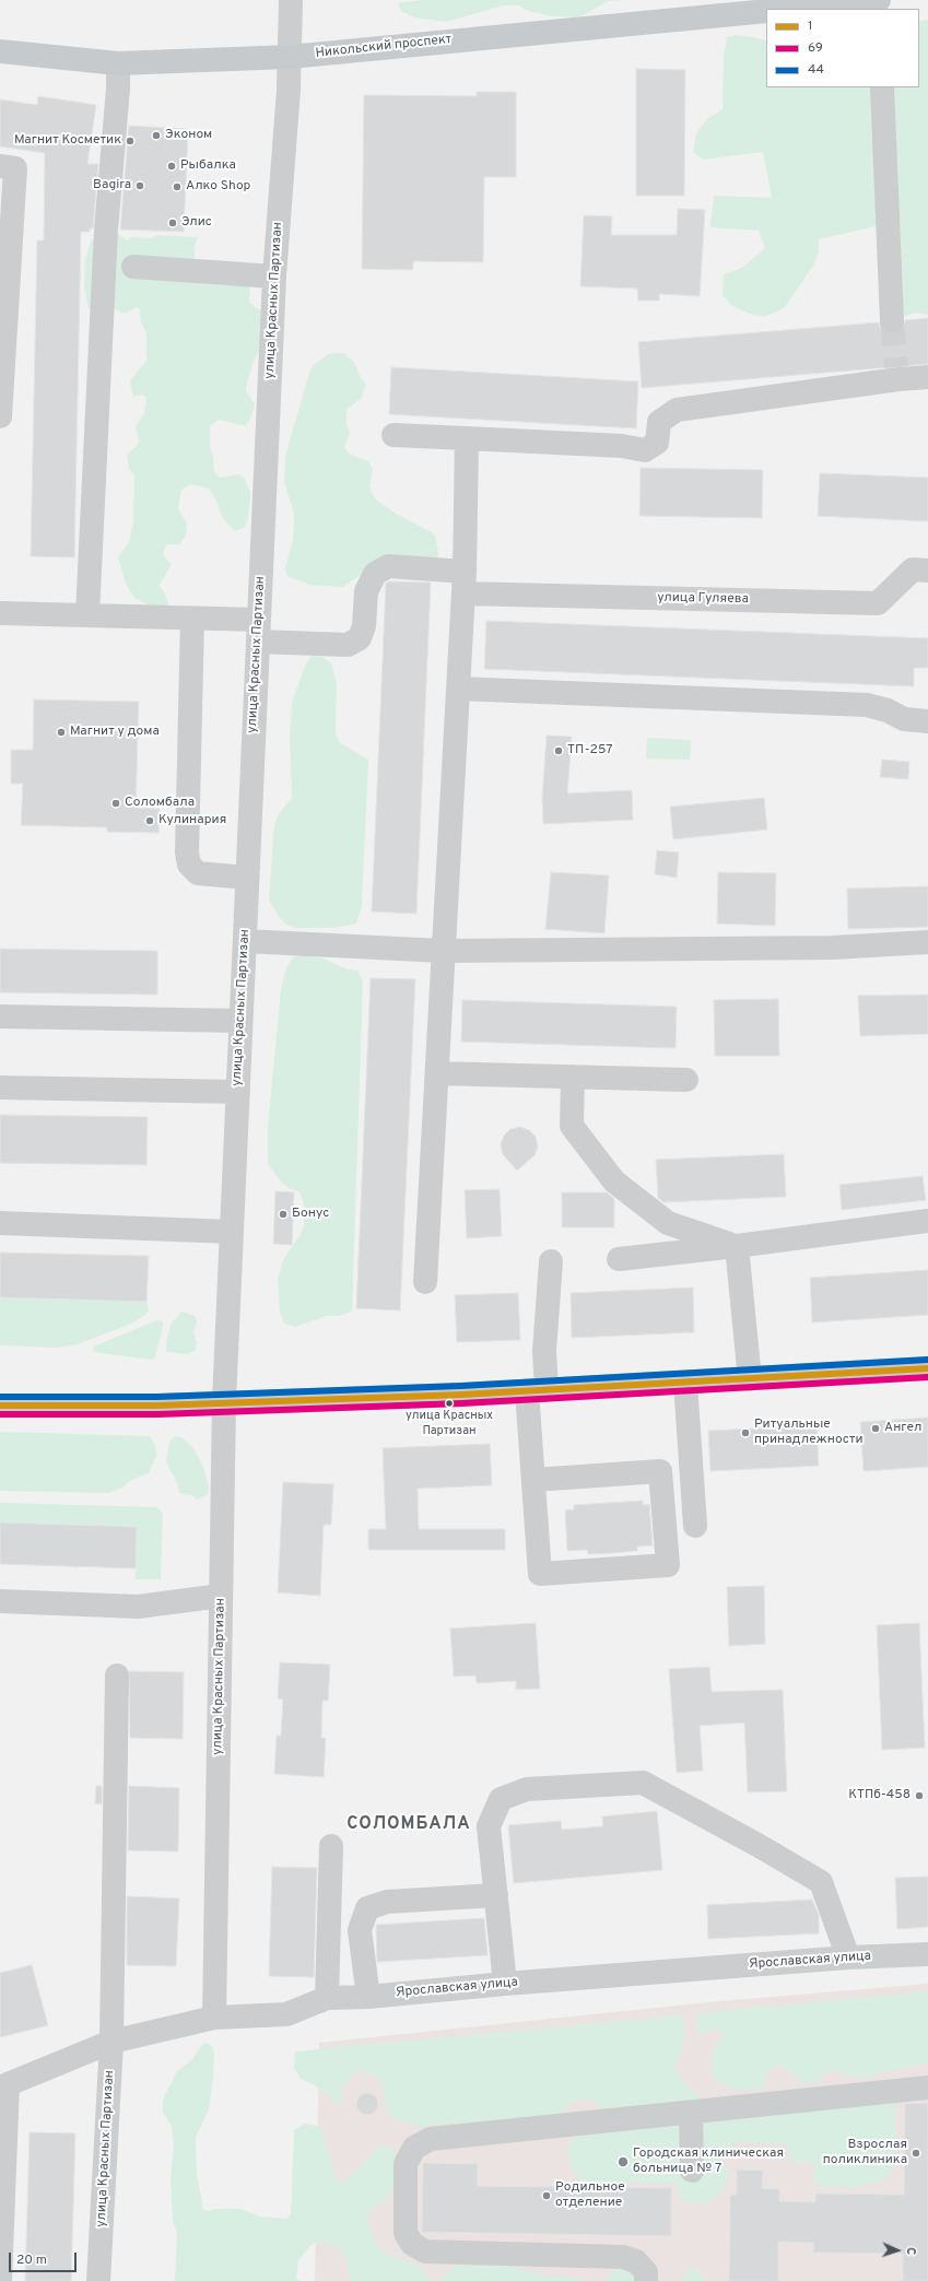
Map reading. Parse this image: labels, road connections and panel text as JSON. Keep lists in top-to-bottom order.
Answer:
{
  "streets": {
    "main road": ["Никольский проспект"],
    "street": ["улица Красных Партизан", "улица Гуляева", "Ярославская улица"]
  },
  "crossings": [
    ["Никольский проспект", "улица Красных Партизан"],
    ["улица Красных Партизан", "улица Гуляева"],
    ["улица Красных Партизан", "Ярославская улица"]
  ],
  "districts": ["СОЛОМБАЛА"],
  "places": [
    "Эконом",
    "Магнит Косметик",
    "Рыбалка",
    "Bagira",
    "Алко Shop",
    "Элис",
    "Магнит у дома",
    "ТП-257",
    "Соломбала",
    "Кулинария",
    "Бонус",
    "улица Красных Партизан",
    "Ангел",
    "Ритуальные принадлежности",
    "КТПб-458",
    "Взрослая поликлиника",
    "Городская клиническая больница № 7",
    "Родильное отделение"
  ],
  "lines": ["transit line 44", "transit line 1", "transit line 69"],
  "legend": ["1", "69", "44"],
  "scale_bar": "20 m",
  "north": "right"
}
